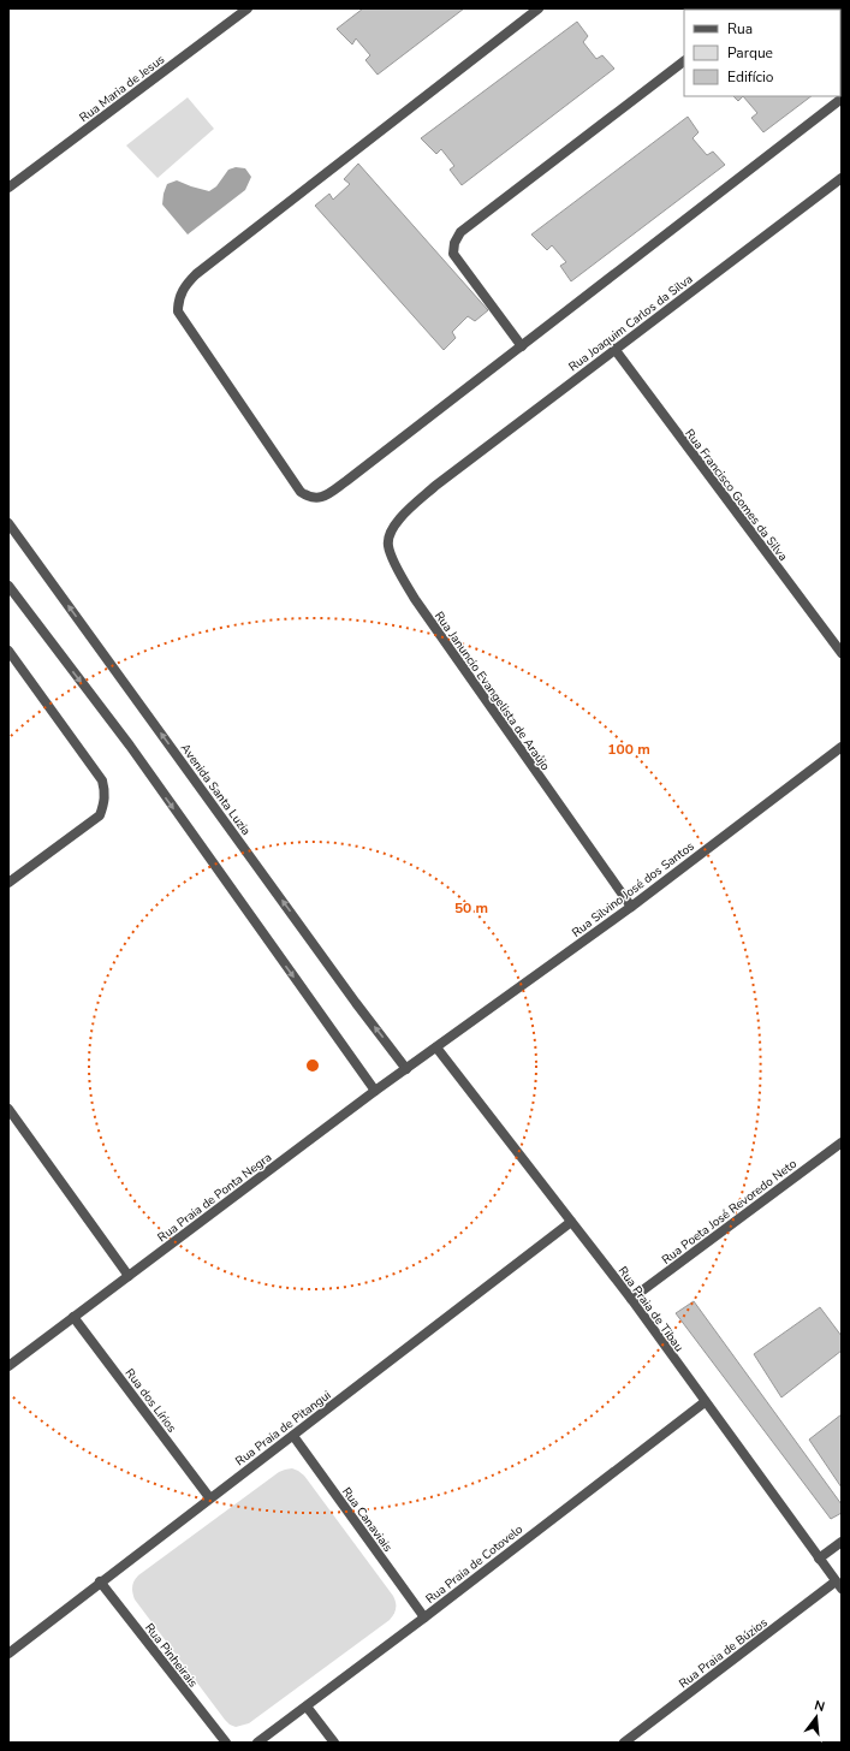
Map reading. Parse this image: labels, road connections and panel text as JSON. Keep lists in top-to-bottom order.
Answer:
{
  "streets": {
    "street": [
      "Rua Maria de Jesus",
      "Rua Joaquim Carlos da Silva",
      "Rua Francisco Gomes da Silva",
      "Rua Januncio Evangelista de Araújo",
      "Avenida Santa Luzia",
      "Rua Silvino José dos Santos",
      "Rua Praia de Ponta Negra",
      "Rua Poeta José Revoredo Neto",
      "Rua Praia de Tibau",
      "Rua dos Lírios",
      "Rua Praia de Pitangui",
      "Rua Canaviais",
      "Rua Praia de Cotovelo",
      "Rua Praia de Búzios",
      "Rua Pinheirais"
    ]
  },
  "crossings": [
    ["Rua Joaquim Carlos da Silva", "Rua Francisco Gomes da Silva"],
    ["Rua Joaquim Carlos da Silva", "Rua Januncio Evangelista de Araújo"],
    ["Rua Januncio Evangelista de Araújo", "Rua Silvino José dos Santos"],
    ["Avenida Santa Luzia", "Rua Praia de Ponta Negra"],
    ["Rua Silvino José dos Santos", "Rua Praia de Ponta Negra"],
    ["Rua Silvino José dos Santos", "Rua Praia de Tibau"],
    ["Rua Praia de Ponta Negra", "Rua Praia de Tibau"],
    ["Rua Praia de Ponta Negra", "Rua dos Lírios"],
    ["Rua Poeta José Revoredo Neto", "Rua Praia de Tibau"],
    ["Rua Praia de Tibau", "Rua Praia de Pitangui"],
    ["Rua Praia de Tibau", "Rua Praia de Cotovelo"],
    ["Rua Praia de Tibau", "Rua Praia de Búzios"],
    ["Rua dos Lírios", "Rua Praia de Pitangui"],
    ["Rua Praia de Pitangui", "Rua Canaviais"],
    ["Rua Praia de Pitangui", "Rua Pinheirais"],
    ["Rua Canaviais", "Rua Praia de Cotovelo"]
  ],
  "legend": ["Rua", "Parque", "Edifício"],
  "north": "top",
  "rings": ["100 m", "50 m"]
}
